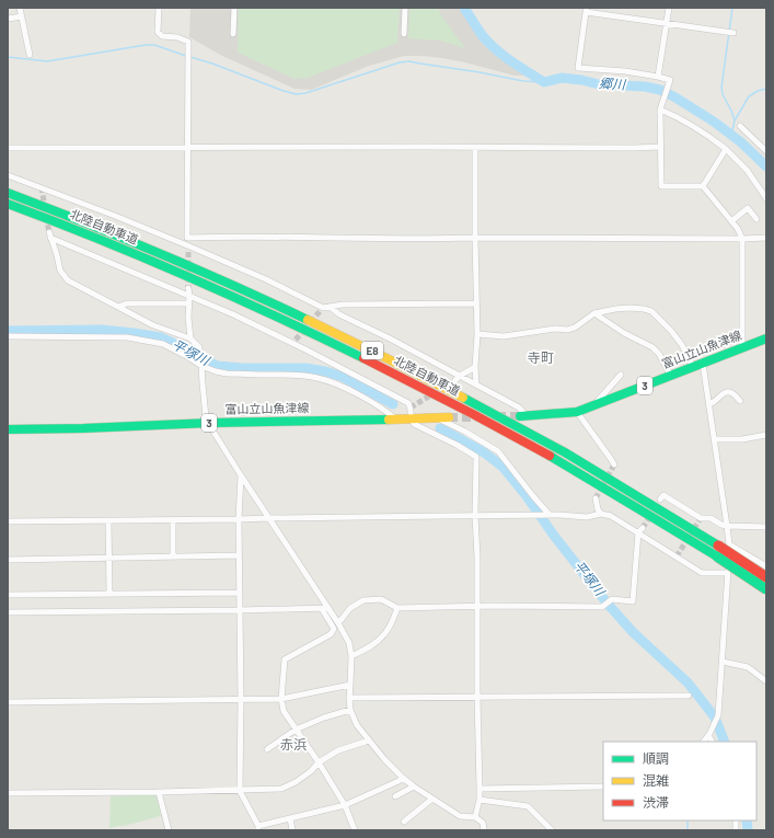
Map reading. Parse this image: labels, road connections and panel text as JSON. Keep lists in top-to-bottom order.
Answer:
{
  "streets": {
    "main road": [
      "北陸自動車道",
      "富山立山魚津線",
      "E8",
      "3"
    ]
  },
  "districts": ["寺町", "赤浜"],
  "water": ["郷川", "平塚川"],
  "legend": ["順調", "混雑", "渋滞"]
}
